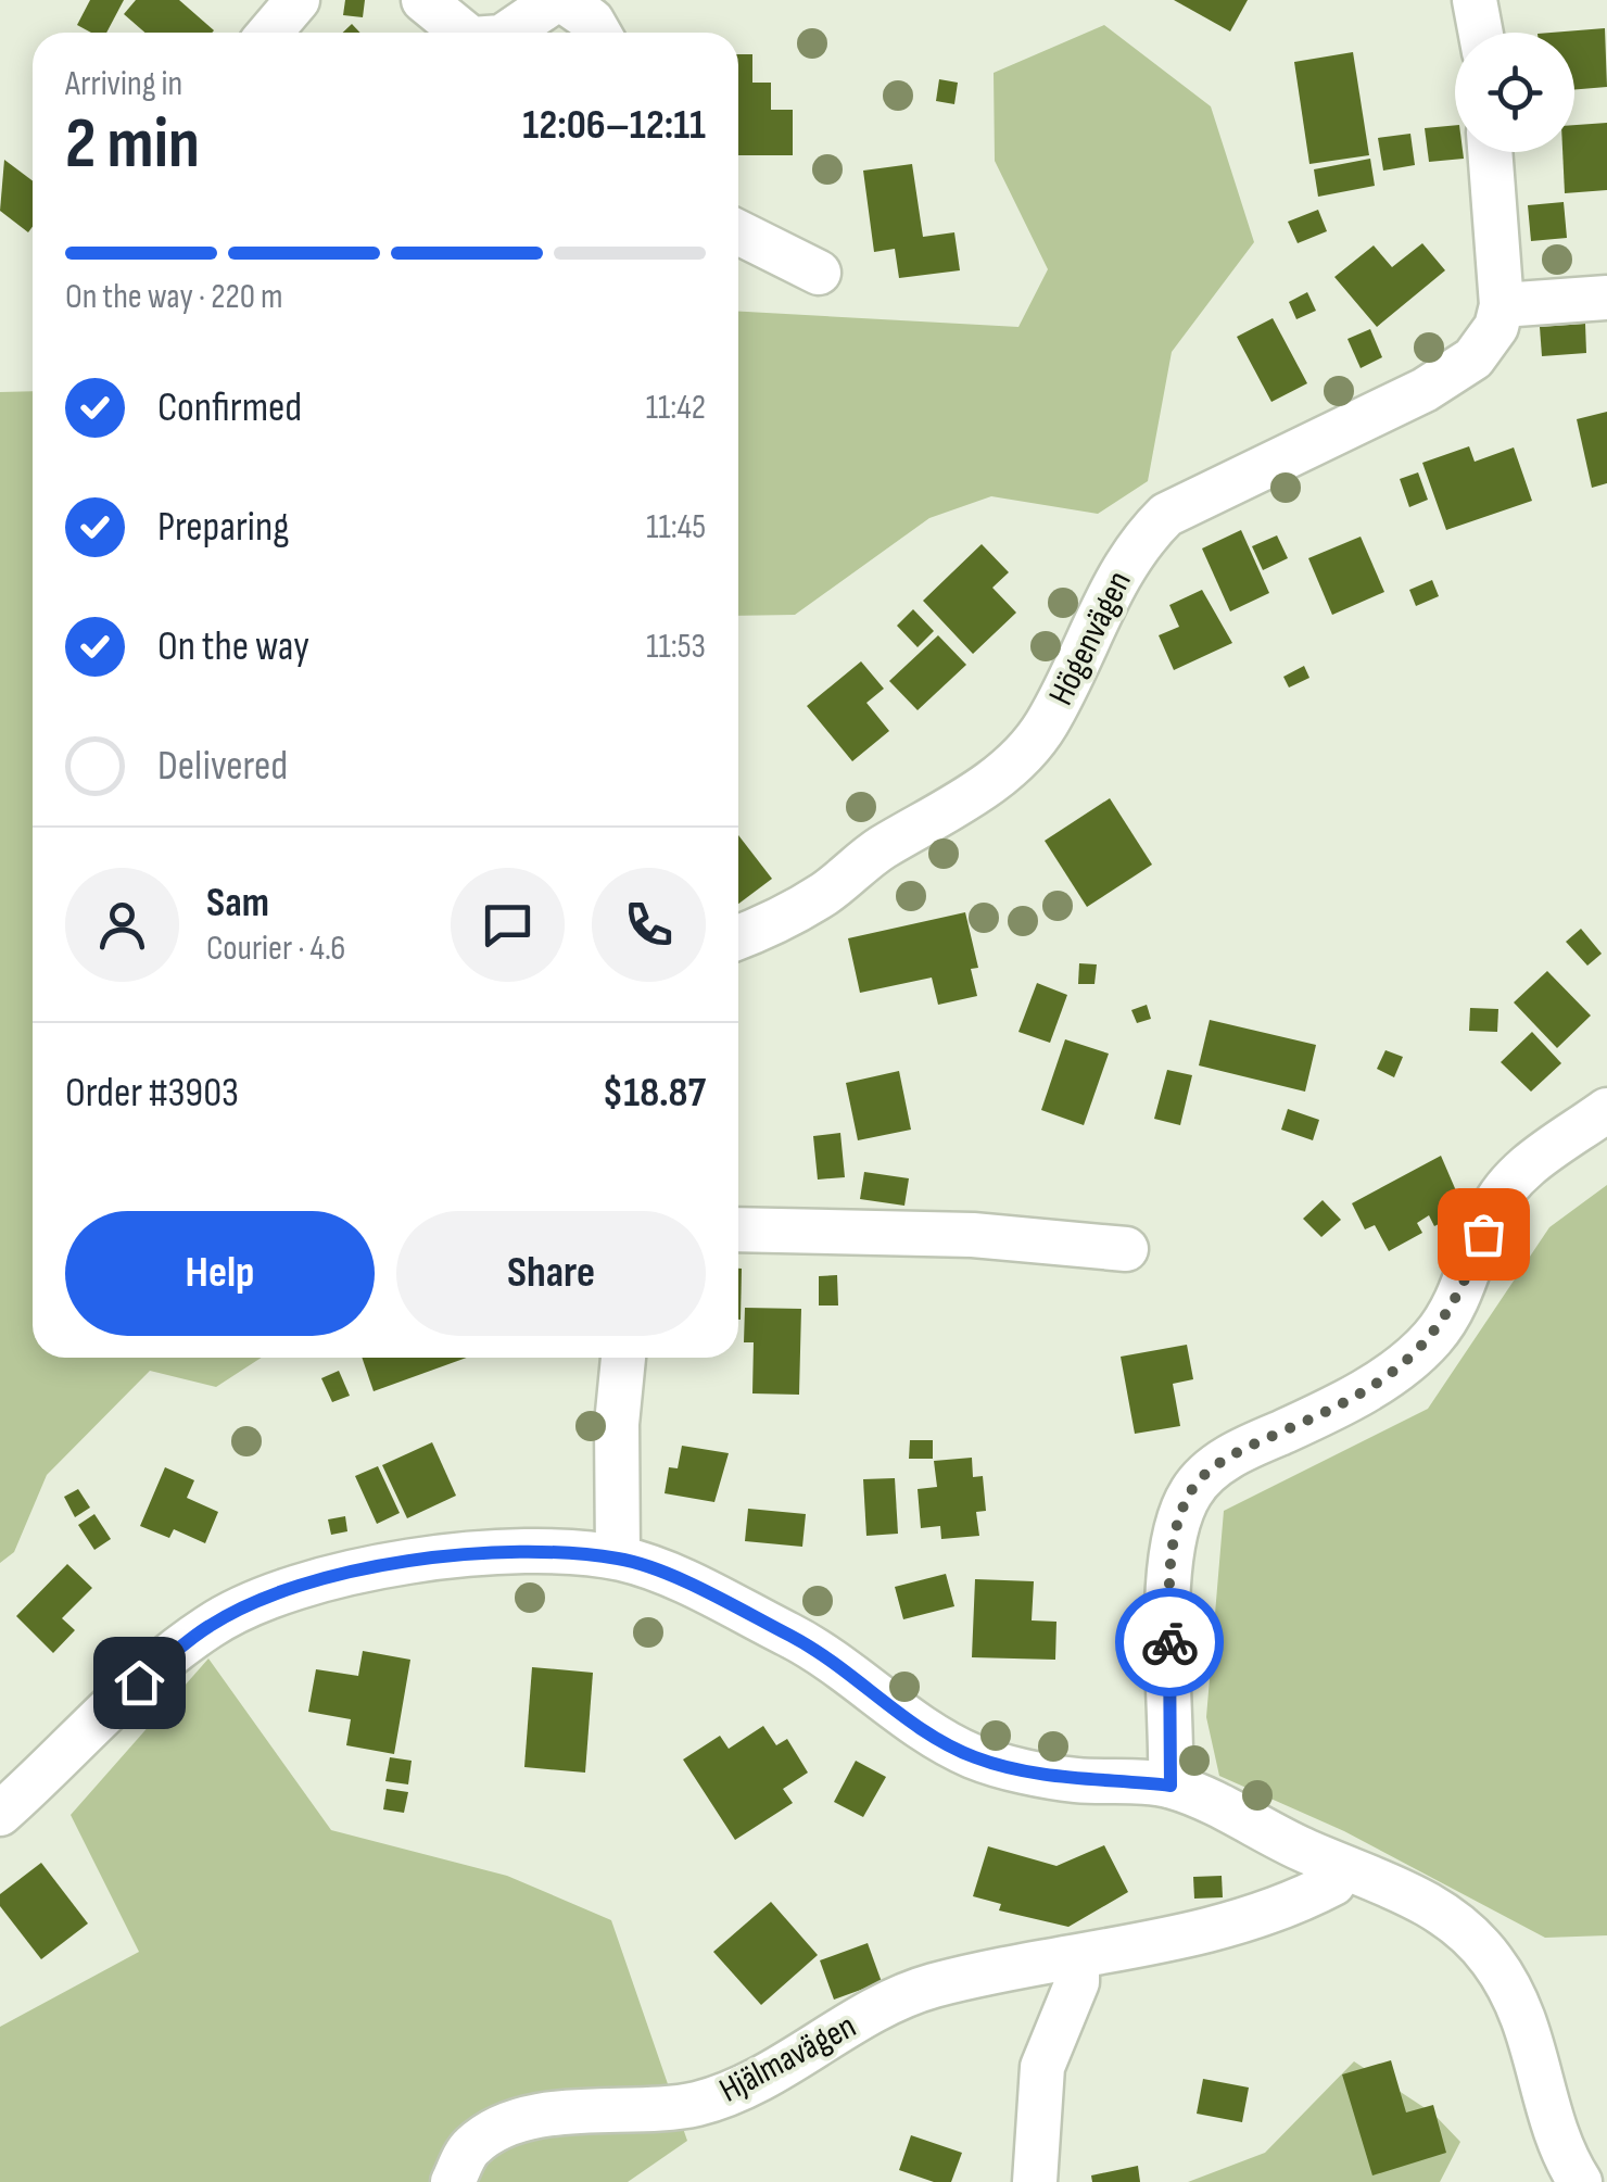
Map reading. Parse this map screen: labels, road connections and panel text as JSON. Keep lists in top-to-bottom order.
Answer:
{
  "streets": {
    "street": ["Högenvägen", "Hjälmavägen"]
  },
  "page": {
    "heading": ["2 min", "Arriving in", "12:06–12:11"],
    "panel": [
      "Sam",
      "Courier · 4.6",
      "Order #3903",
      "$18.87"
    ],
    "bar": "On the way · 220 m",
    "list": [
      ["Confirmed", "11:42"],
      ["Preparing", "11:45"],
      ["On the way", "11:53"],
      "Delivered"
    ],
    "buttons": ["Help", "Share"]
  }
}
